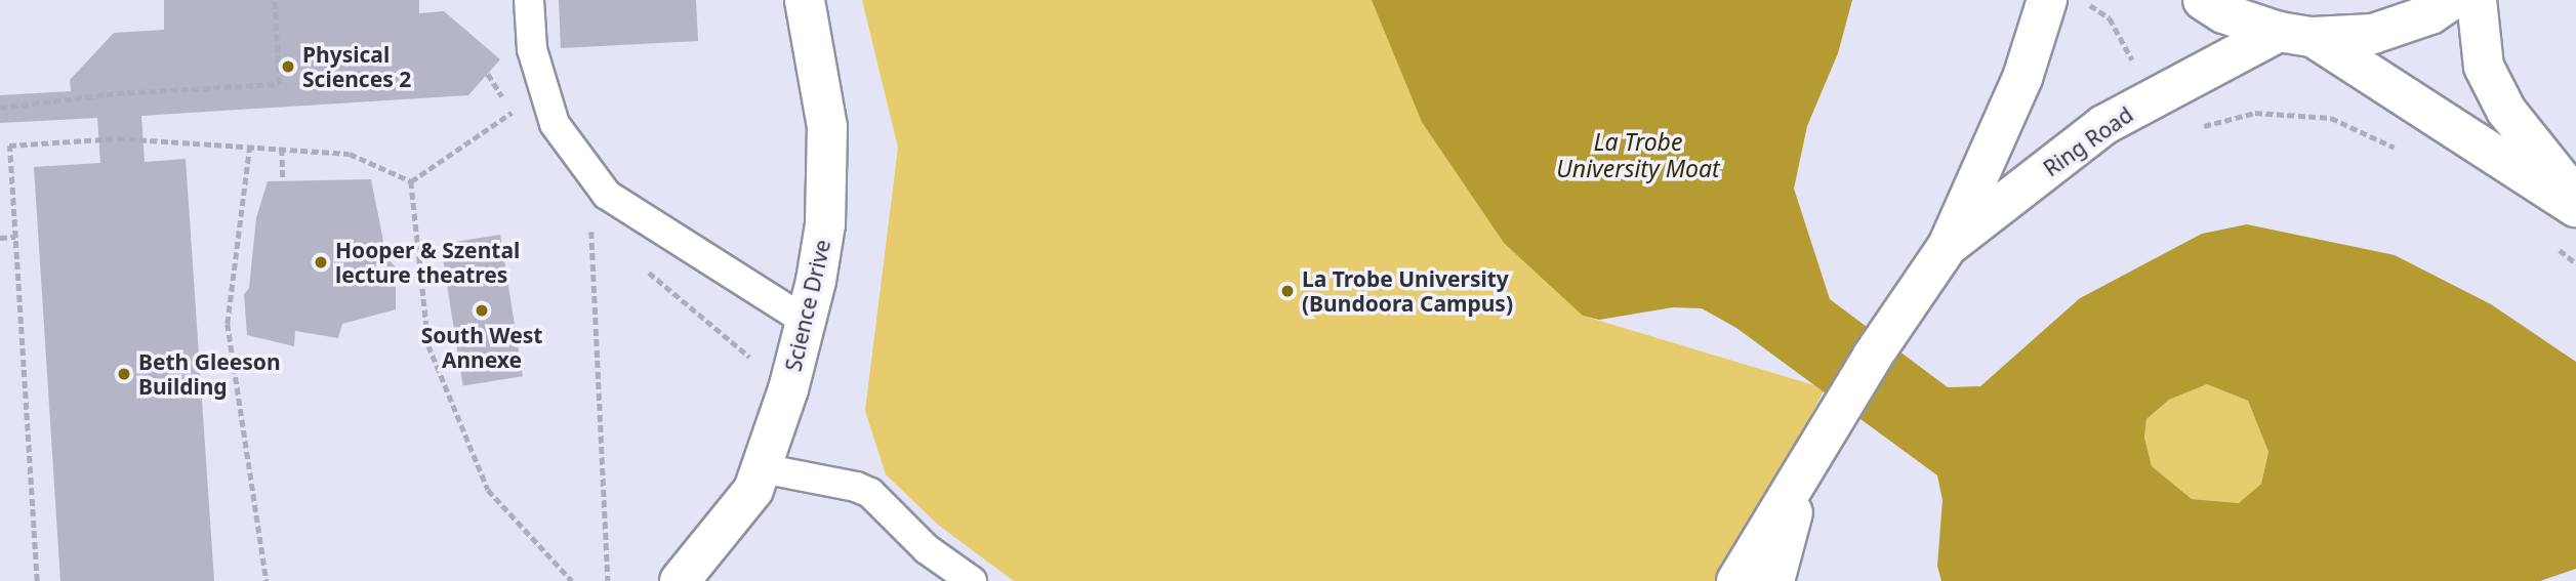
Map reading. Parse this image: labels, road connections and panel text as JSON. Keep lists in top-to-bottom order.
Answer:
{
  "streets": {
    "street": ["Ring Road", "Science Drive"]
  },
  "water": ["La Trobe University Moat"],
  "places": [
    "Physical Sciences 2",
    "Hooper & Szental lecture theatres",
    "La Trobe University (Bundoora Campus)",
    "South West Annexe",
    "Beth Gleeson Building"
  ]
}
